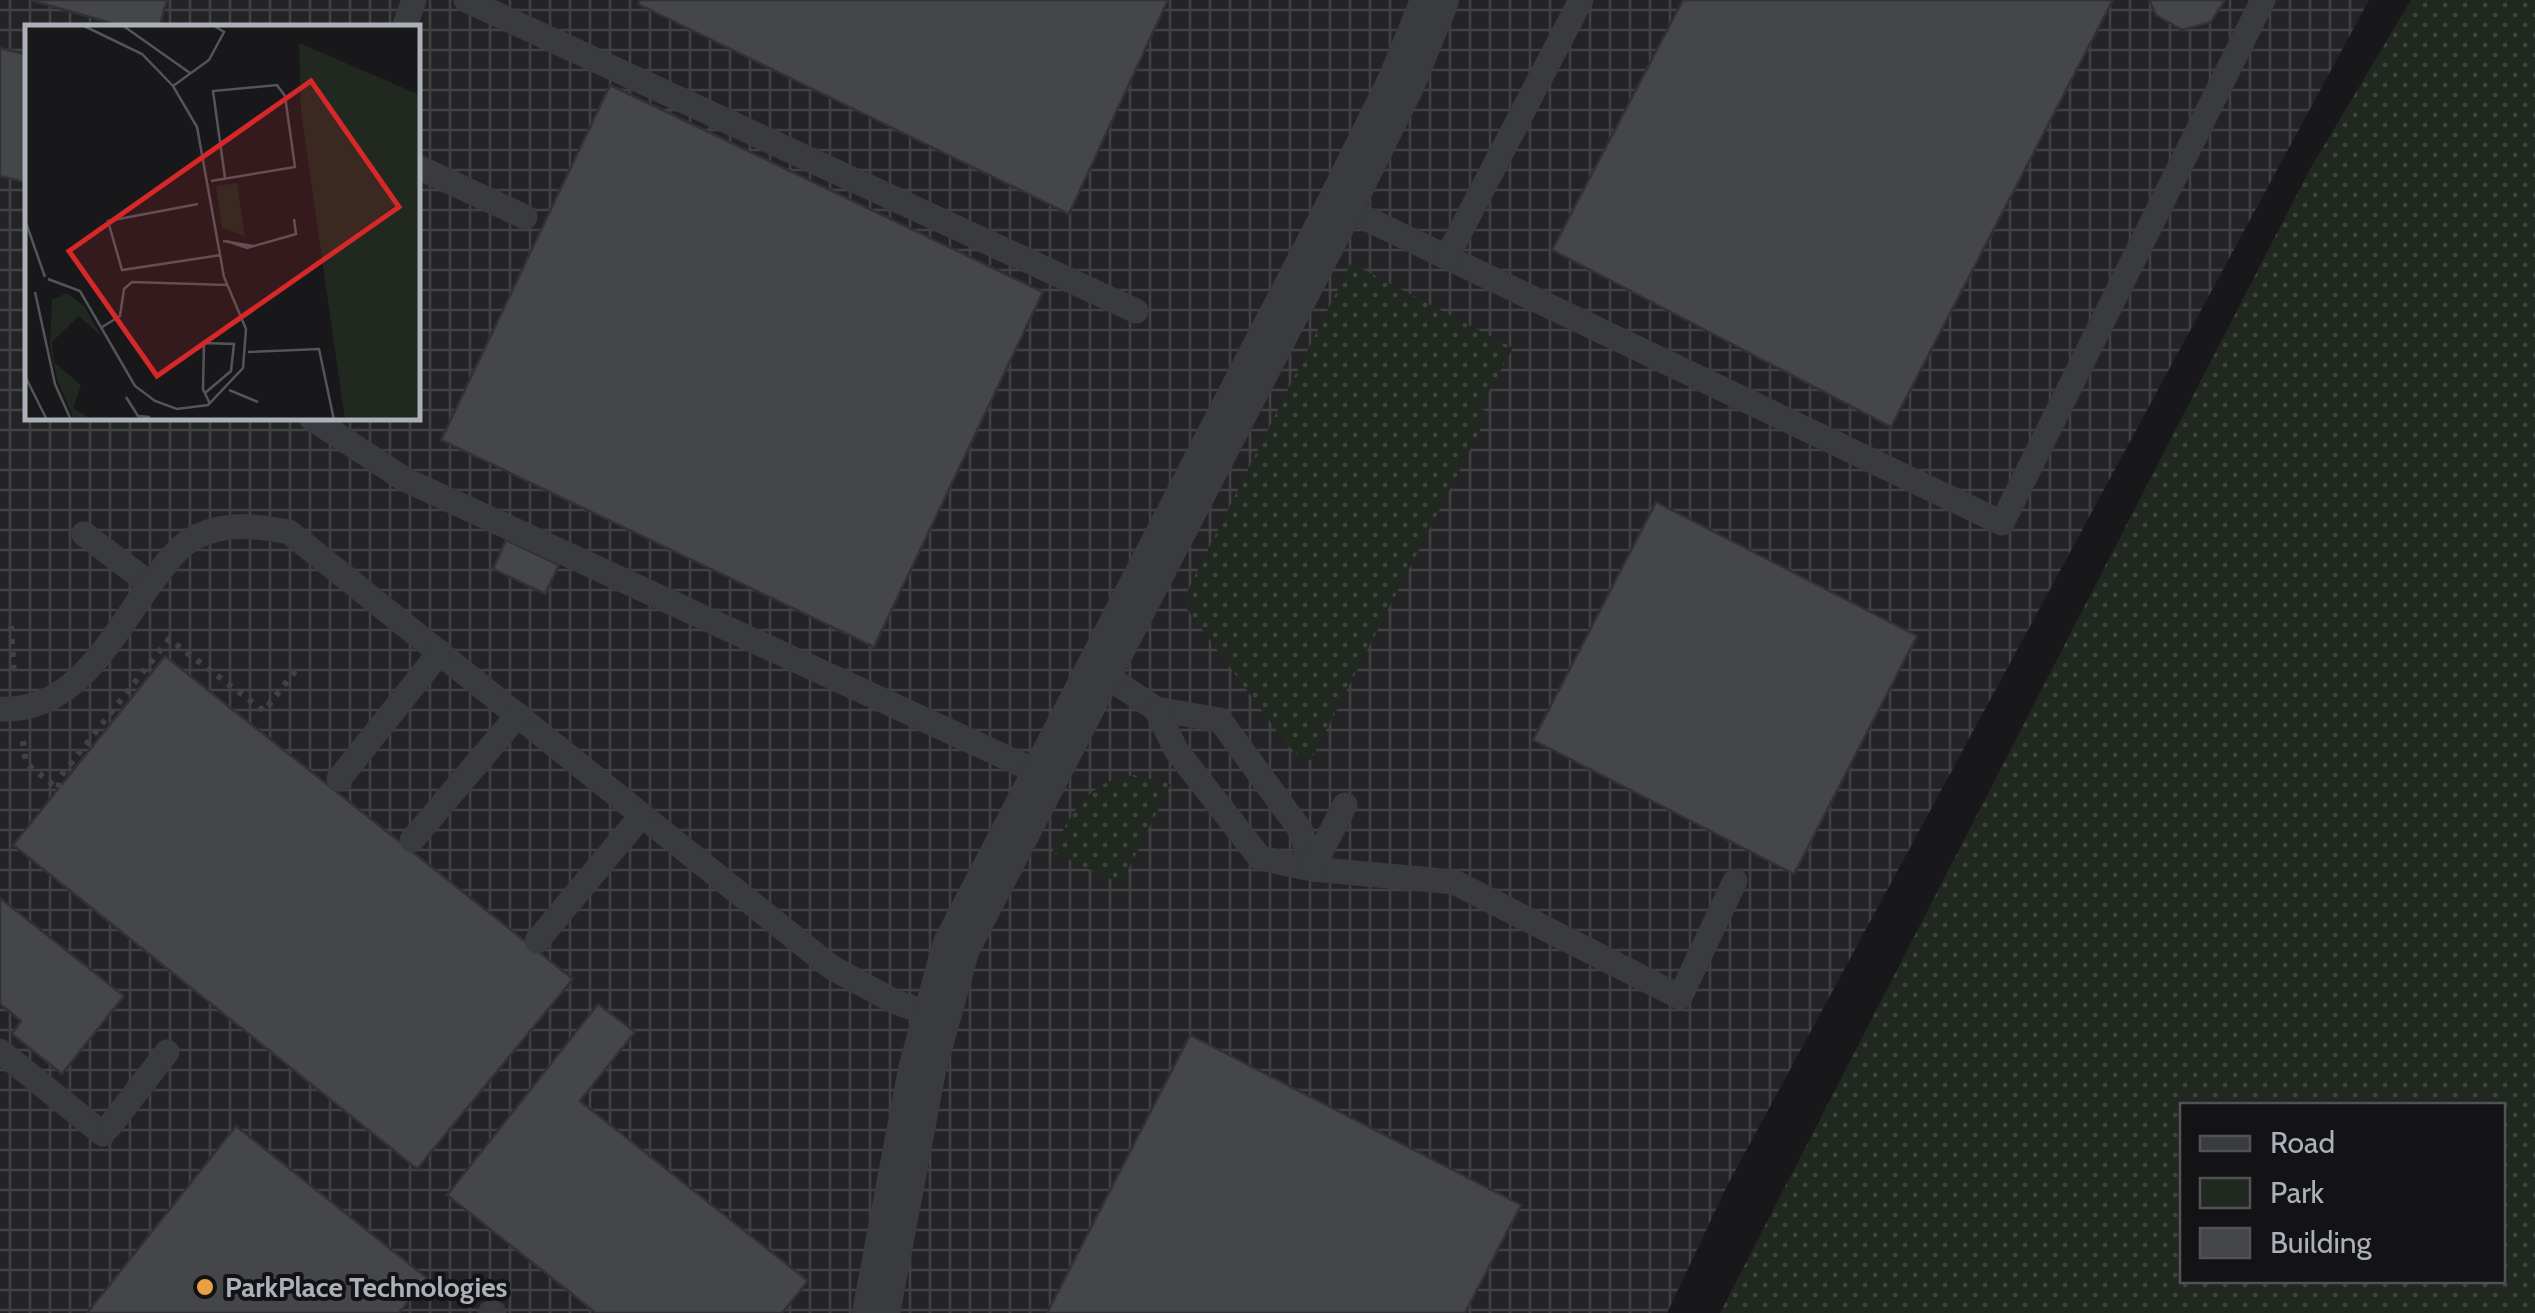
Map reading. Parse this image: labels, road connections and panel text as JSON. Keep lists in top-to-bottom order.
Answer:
{
  "places": ["ParkPlace Technologies"],
  "legend": ["Road", "Park", "Building"]
}
